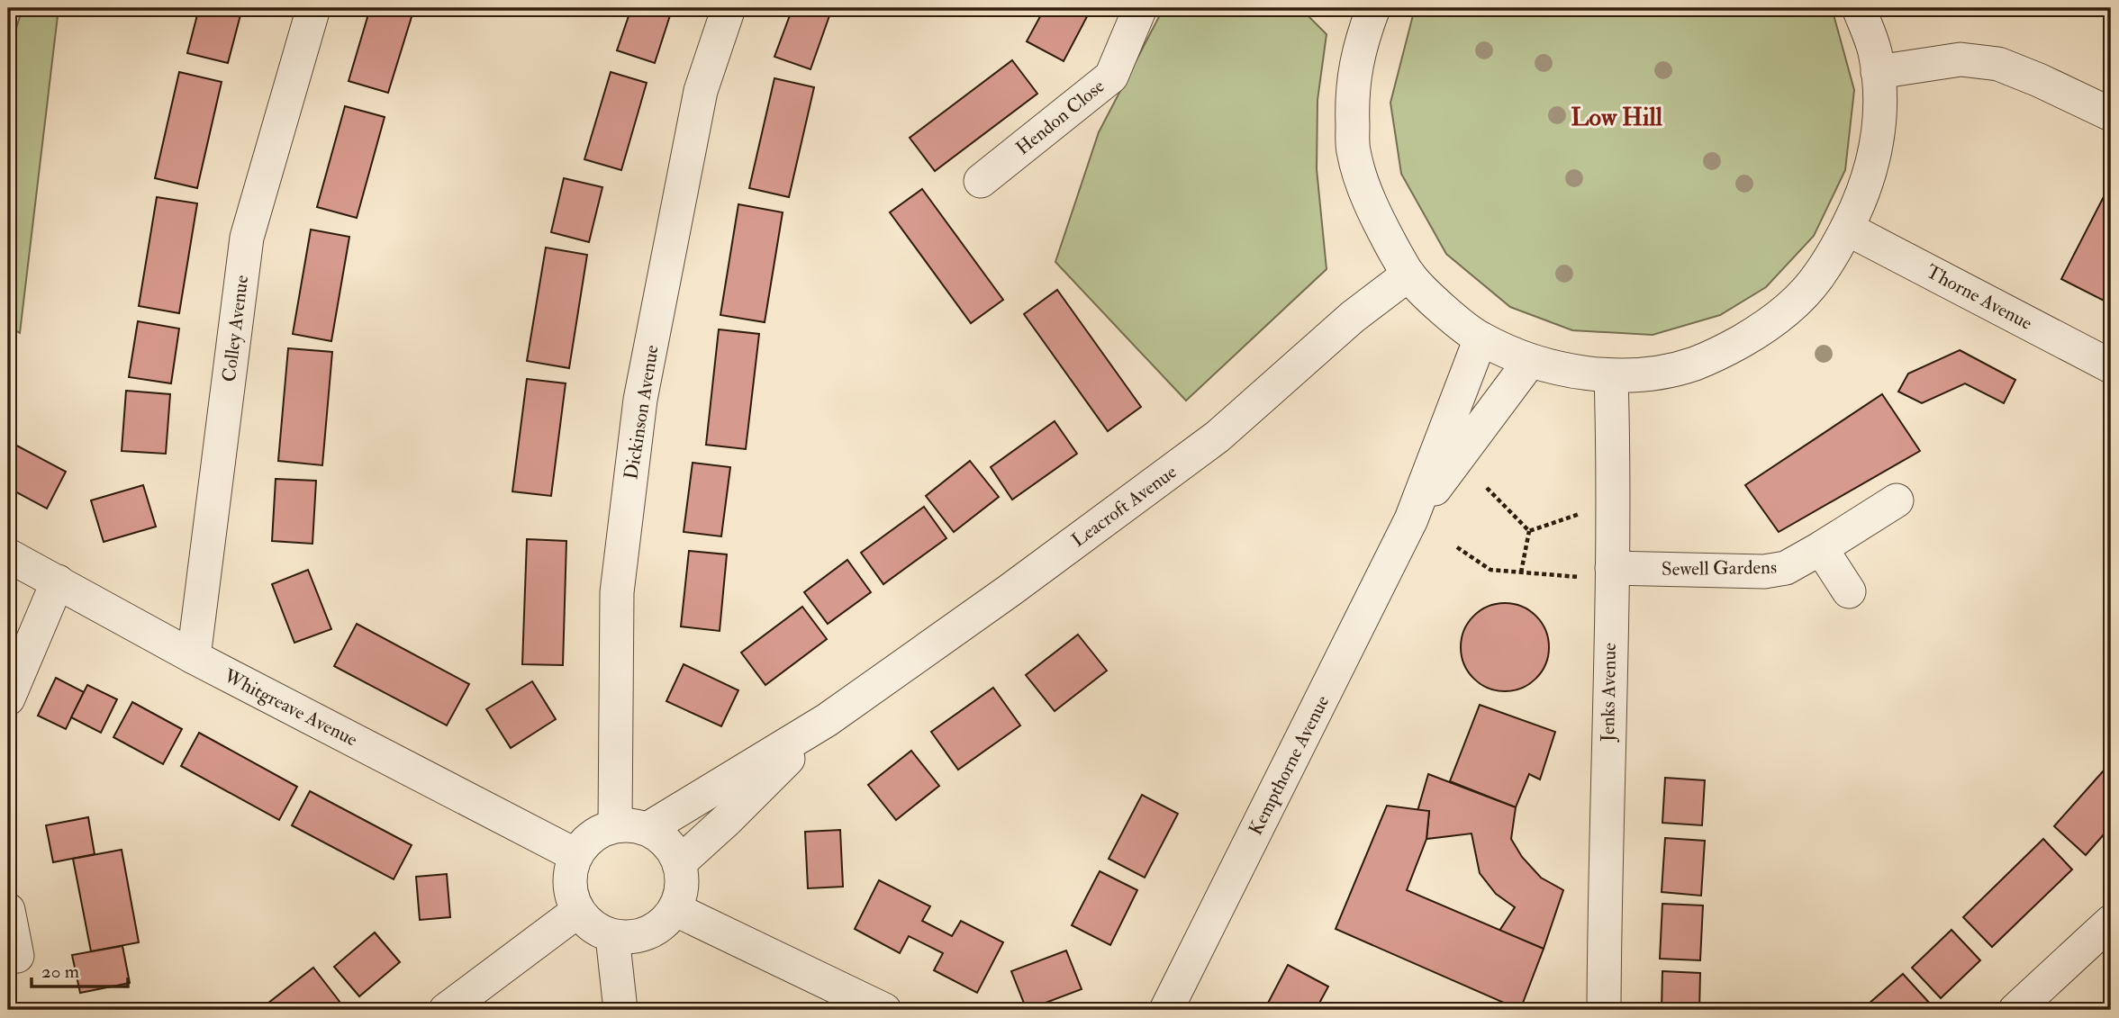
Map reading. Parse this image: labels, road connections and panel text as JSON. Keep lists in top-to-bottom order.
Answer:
{
  "streets": {
    "street": [
      "Hendon Close",
      "Thorne Avenue",
      "Colley Avenue",
      "Dickinson Avenue",
      "Leacroft Avenue",
      "Sewell Gardens",
      "Jenks Avenue",
      "Whitgreave Avenue",
      "Kempthorne Avenue"
    ]
  },
  "crossings": [
    ["Colley Avenue", "Whitgreave Avenue"],
    ["Dickinson Avenue", "Leacroft Avenue"],
    ["Dickinson Avenue", "Whitgreave Avenue"],
    ["Leacroft Avenue", "Whitgreave Avenue"],
    ["Sewell Gardens", "Jenks Avenue"]
  ],
  "districts": ["Low Hill"],
  "scale_bar": "20 m"
}
